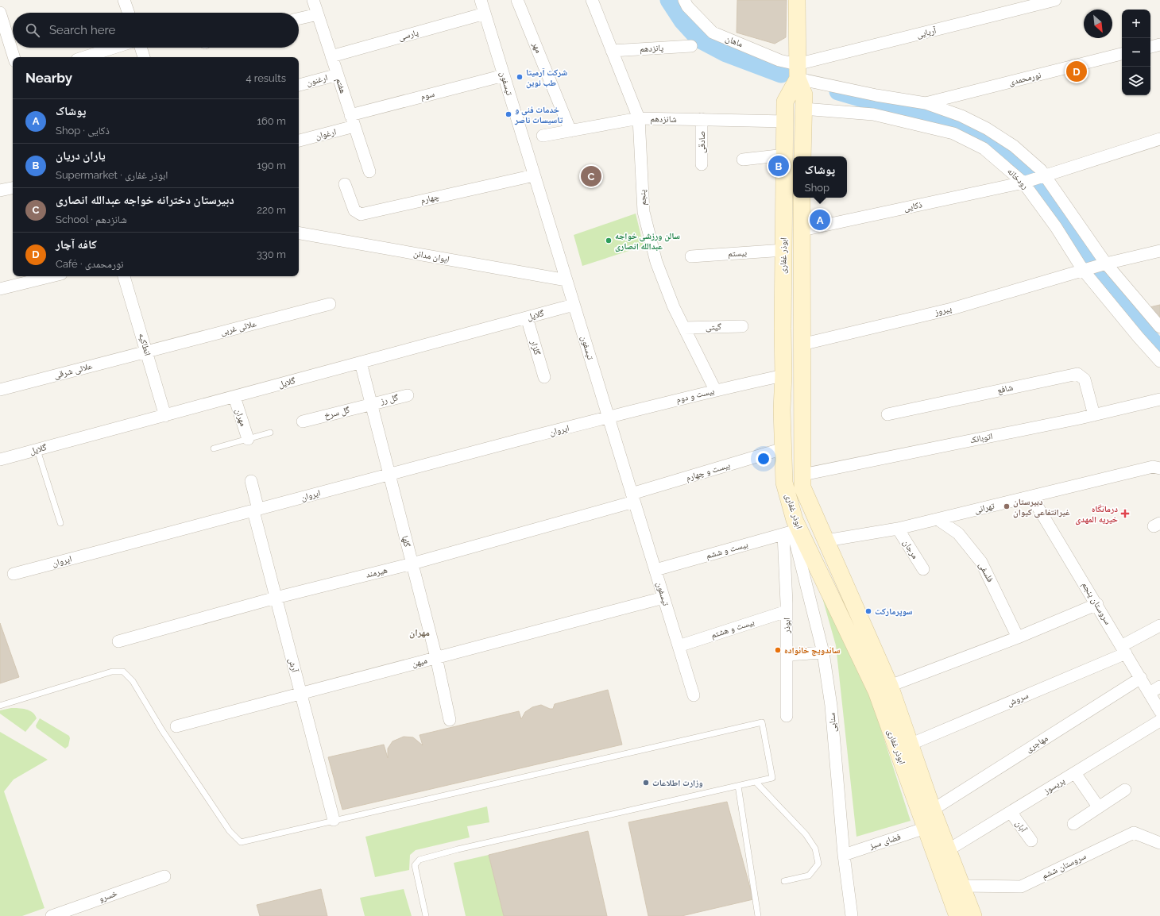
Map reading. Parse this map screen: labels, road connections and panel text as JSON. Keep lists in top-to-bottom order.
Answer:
{
  "streets": {
    "main road": ["ابوذر غفاری"],
    "street": [
      "آریایی",
      "پارسی",
      "ماهان",
      "مهر",
      "پانزدهم",
      "نورمحمدی",
      "ارغنون",
      "تیسفون",
      "هفتم",
      "سوم",
      "شانزدهم",
      "ارغوان",
      "صادقی",
      "رودخانه",
      "پنجم",
      "چهارم",
      "ذکایی",
      "بیستم",
      "ایوان مدائن",
      "پیروز",
      "گلایل",
      "گیتی",
      "علائی غربی",
      "انطاکیه",
      "گلزار",
      "علائی شرقی",
      "شافع",
      "بیست و دوم",
      "گل رز",
      "گل سرخ",
      "مهران",
      "ایروان",
      "اتوبانک",
      "بیست و چهارم",
      "تهرانی",
      "گلها",
      "مرجان",
      "بیست و ششم",
      "هیرمند",
      "فلسفی",
      "سروستان پنجم",
      "ابوذر",
      "بیست و هشتم",
      "میهن",
      "آرش",
      "سروش",
      "سنایی",
      "مهاجری",
      "پریسوز",
      "آبان",
      "فضای سبز",
      "سروستان ششم",
      "خسرو"
    ]
  },
  "crossings": [
    ["آریایی", "ماهان"],
    ["آریایی", "ابوذر غفاری"],
    ["پارسی", "تیسفون"],
    ["پارسی", "هفتم"],
    ["ماهان", "ابوذر غفاری"],
    ["مهر", "شانزدهم"],
    ["پانزدهم", "پنجم"],
    ["ارغنون", "هفتم"],
    ["تیسفون", "سوم"],
    ["تیسفون", "چهارم"],
    ["تیسفون", "ایوان مدائن"],
    ["تیسفون", "گلایل"],
    ["تیسفون", "بیست و دوم"],
    ["تیسفون", "ایروان"],
    ["تیسفون", "بیست و چهارم"],
    ["تیسفون", "بیست و ششم"],
    ["تیسفون", "هیرمند"],
    ["تیسفون", "بیست و هشتم"],
    ["تیسفون", "میهن"],
    ["هفتم", "سوم"],
    ["هفتم", "ارغوان"],
    ["شانزدهم", "صادقی"],
    ["شانزدهم", "پنجم"],
    ["شانزدهم", "ابوذر غفاری"],
    ["رودخانه", "ذکایی"],
    ["رودخانه", "ابوذر غفاری"],
    ["رودخانه", "پیروز"],
    ["پنجم", "گیتی"],
    ["پنجم", "بیست و دوم"],
    ["ذکایی", "ابوذر غفاری"],
    ["بیستم", "ابوذر غفاری"],
    ["ابوذر غفاری", "پیروز"],
    ["ابوذر غفاری", "بیست و دوم"],
    ["ابوذر غفاری", "اتوبانک"],
    ["ابوذر غفاری", "بیست و چهارم"],
    ["ابوذر غفاری", "تهرانی"],
    ["ابوذر غفاری", "بیست و ششم"],
    ["ابوذر غفاری", "ابوذر"],
    ["ابوذر غفاری", "سروش"],
    ["ابوذر غفاری", "سنایی"],
    ["ابوذر غفاری", "مهاجری"],
    ["ابوذر غفاری", "پریسوز"],
    ["ابوذر غفاری", "فضای سبز"],
    ["ابوذر غفاری", "سروستان ششم"],
    ["گلایل", "انطاکیه"],
    ["گلایل", "گلزار"],
    ["گلایل", "مهران"],
    ["گلایل", "گلها"],
    ["علائی غربی", "انطاکیه"],
    ["علائی غربی", "علائی شرقی"],
    ["انطاکیه", "علائی شرقی"],
    ["شافع", "اتوبانک"],
    ["بیست و دوم", "ایروان"],
    ["گل رز", "گل سرخ"],
    ["گل رز", "گلها"],
    ["گل سرخ", "گلها"],
    ["ایروان", "گلها"],
    ["ایروان", "آرش"],
    ["بیست و چهارم", "هیرمند"],
    ["تهرانی", "مرجان"],
    ["تهرانی", "فلسفی"],
    ["تهرانی", "سروستان پنجم"],
    ["گلها", "هیرمند"],
    ["گلها", "میهن"],
    ["بیست و ششم", "ابوذر"],
    ["بیست و ششم", "سنایی"],
    ["هیرمند", "آرش"],
    ["سروستان پنجم", "سروش"],
    ["سروستان پنجم", "مهاجری"],
    ["ابوذر", "بیست و هشتم"],
    ["ابوذر", "سنایی"],
    ["میهن", "آرش"],
    ["سنایی", "فضای سبز"],
    ["پریسوز", "آبان"]
  ],
  "districts": ["مهران"],
  "places": {
    "other": [
      "شرکت آرمیتا طب نوین",
      "خدمات فنی و تاسیسات ناصر",
      "سالن ورزشی خواجه عبدالله انصاری",
      "دبیرستان غیرانتفاعی کیوان",
      "سوپرمارکت",
      "ساندویچ خانواده",
      "وزارت اطلاعات"
    ],
    "health": ["درمانگاه خیریه المهدی"]
  },
  "north": "bottom right",
  "page": {
    "map_buttons": ["+", "−"],
    "search": "Search here",
    "heading": ["Nearby", "4 results"],
    "pins": [
      "D",
      "B",
      "C",
      "A"
    ],
    "list": [
      {
        "mark": "A",
        "name": "پوشاک",
        "note": "Shop · ذکایی",
        "value": "160 m"
      },
      {
        "mark": "B",
        "name": "یاران دریان",
        "note": "Supermarket · ابوذر غفاری",
        "value": "190 m"
      },
      {
        "mark": "C",
        "name": "دبیرستان دخترانه خواجه عبدالله انصاری",
        "note": "School · شانزدهم",
        "value": "220 m"
      },
      {
        "mark": "D",
        "name": "کافه آچار",
        "note": "Café · نورمحمدی",
        "value": "330 m"
      }
    ],
    "popup": ["پوشاک", "Shop"]
  }
}
